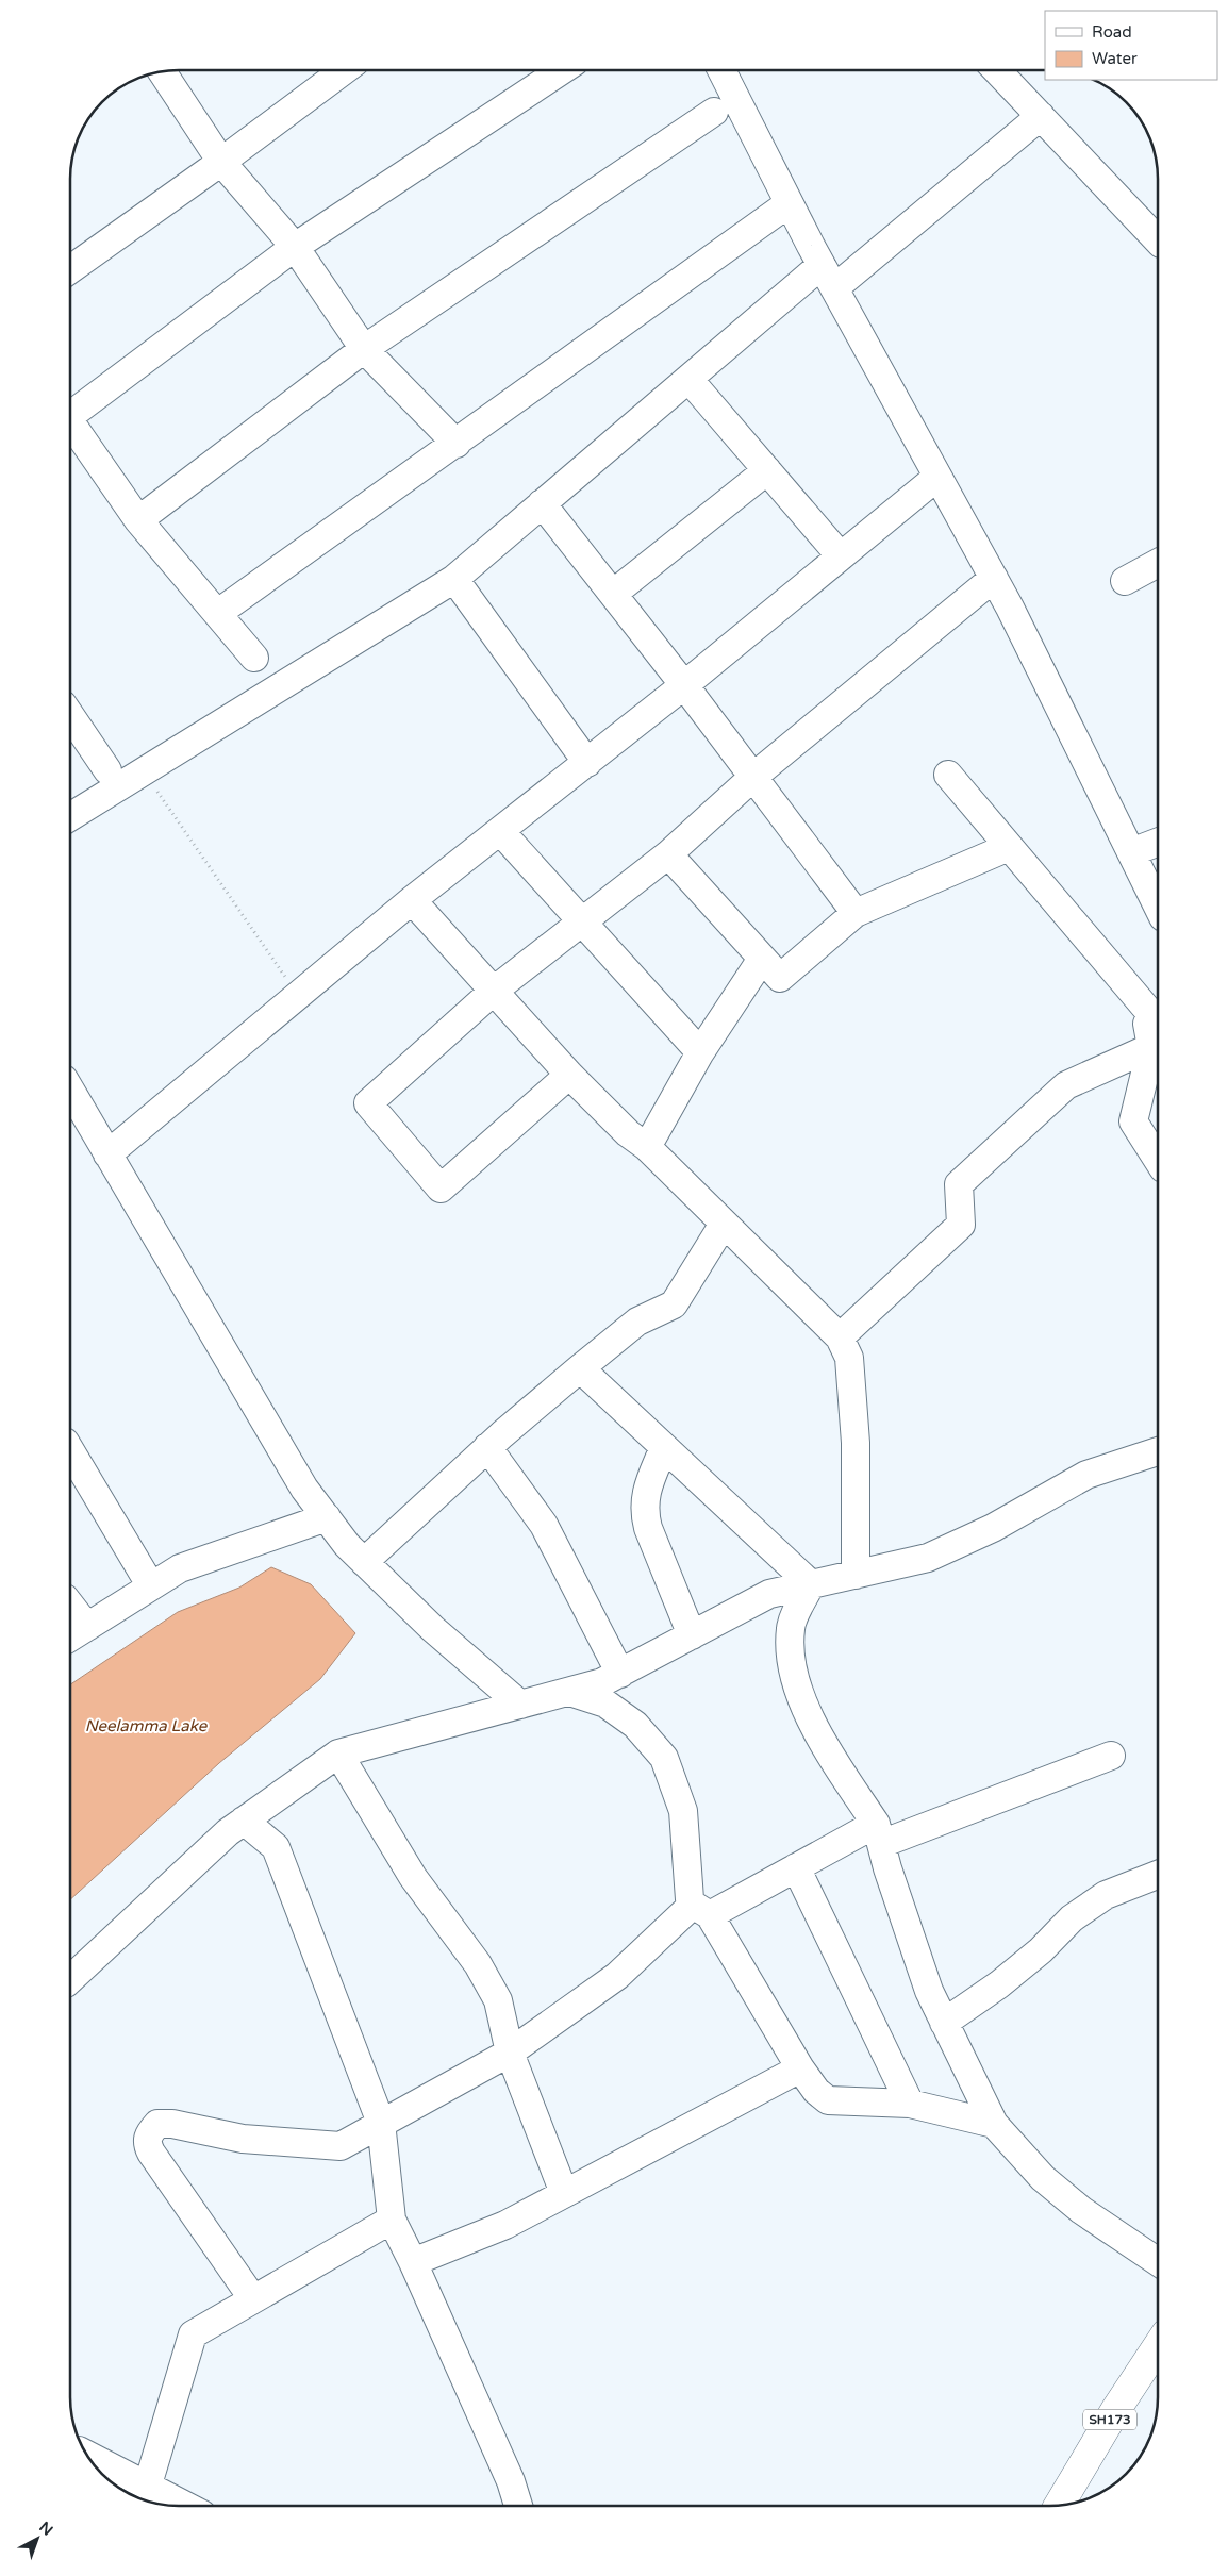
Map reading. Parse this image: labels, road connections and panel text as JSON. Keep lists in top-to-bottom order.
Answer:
{
  "streets": {
    "main road": ["SH173"]
  },
  "water": ["Neelamma Lake"],
  "legend": ["Road", "Water"],
  "north": "top right"
}
